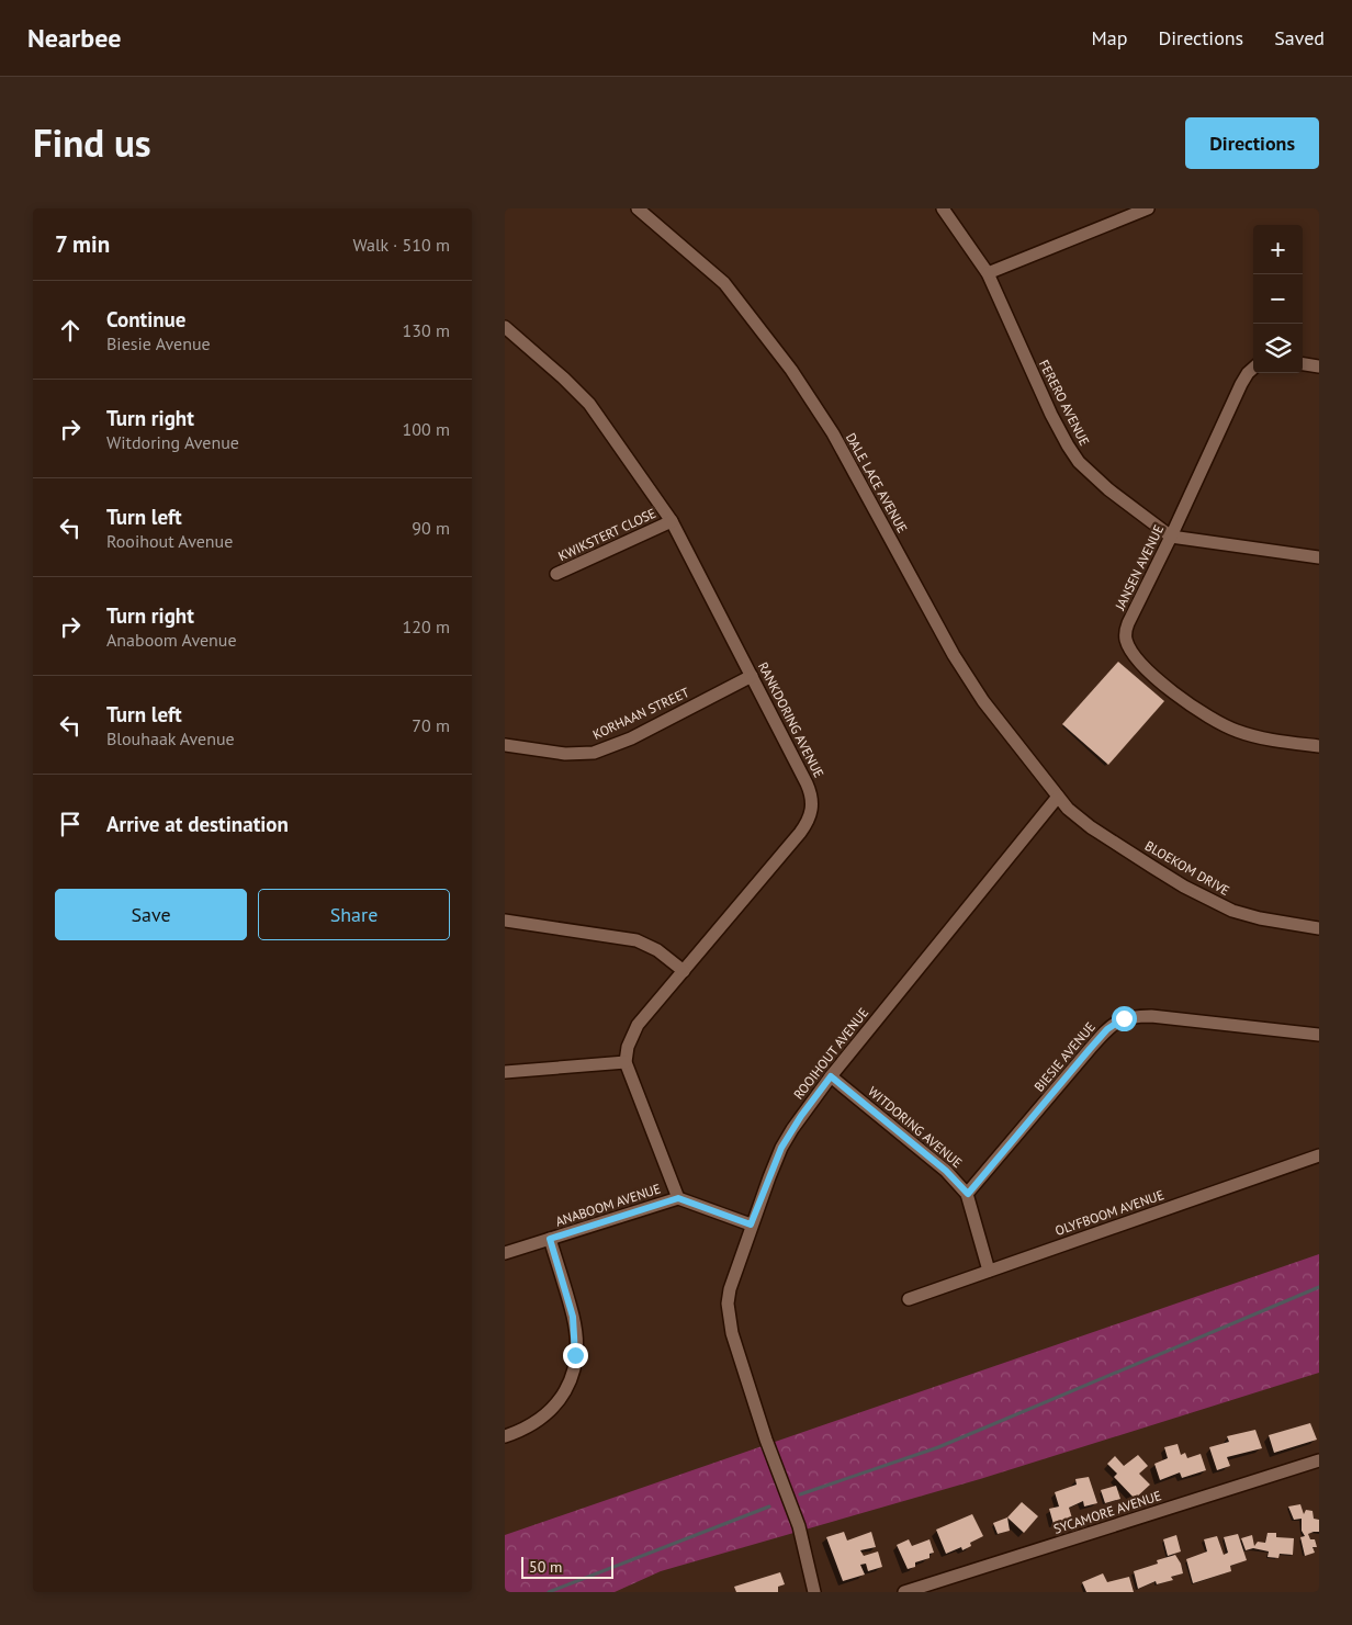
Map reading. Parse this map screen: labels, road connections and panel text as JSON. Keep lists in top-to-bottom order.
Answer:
{
  "streets": {
    "street": [
      "FERERO AVENUE",
      "DALE LACE AVENUE",
      "KWIKSTERT CLOSE",
      "JANSEN AVENUE",
      "KORHAAN STREET",
      "RANKDORING AVENUE",
      "BLOEKOM DRIVE",
      "ROOIHOUT AVENUE",
      "BIESIE AVENUE",
      "WITDORING AVENUE",
      "ANABOOM AVENUE",
      "OLYFBOOM AVENUE",
      "SYCAMORE AVENUE"
    ]
  },
  "crossings": [
    ["FERERO AVENUE", "JANSEN AVENUE"],
    ["DALE LACE AVENUE", "BLOEKOM DRIVE"],
    ["DALE LACE AVENUE", "ROOIHOUT AVENUE"],
    ["KWIKSTERT CLOSE", "RANKDORING AVENUE"],
    ["KORHAAN STREET", "RANKDORING AVENUE"],
    ["BLOEKOM DRIVE", "ROOIHOUT AVENUE"],
    ["ROOIHOUT AVENUE", "WITDORING AVENUE"],
    ["ROOIHOUT AVENUE", "ANABOOM AVENUE"],
    ["BIESIE AVENUE", "WITDORING AVENUE"],
    ["WITDORING AVENUE", "OLYFBOOM AVENUE"]
  ],
  "scale_bar": "50 m",
  "page": {
    "header": "Nearbee",
    "nav": ["Map", "Directions", "Saved"],
    "title": "Find us",
    "buttons": [
      "Directions",
      ["Save", "Share"]
    ],
    "heading": ["7 min", "Walk · 510 m"],
    "map_buttons": ["+", "−"],
    "list": [
      ["Continue", "Biesie Avenue", "130 m"],
      ["Turn right", "Witdoring Avenue", "100 m"],
      ["Turn left", "Rooihout Avenue", "90 m"],
      ["Turn right", "Anaboom Avenue", "120 m"],
      ["Turn left", "Blouhaak Avenue", "70 m"],
      "Arrive at destination"
    ],
    "scale": "50 m"
  }
}
